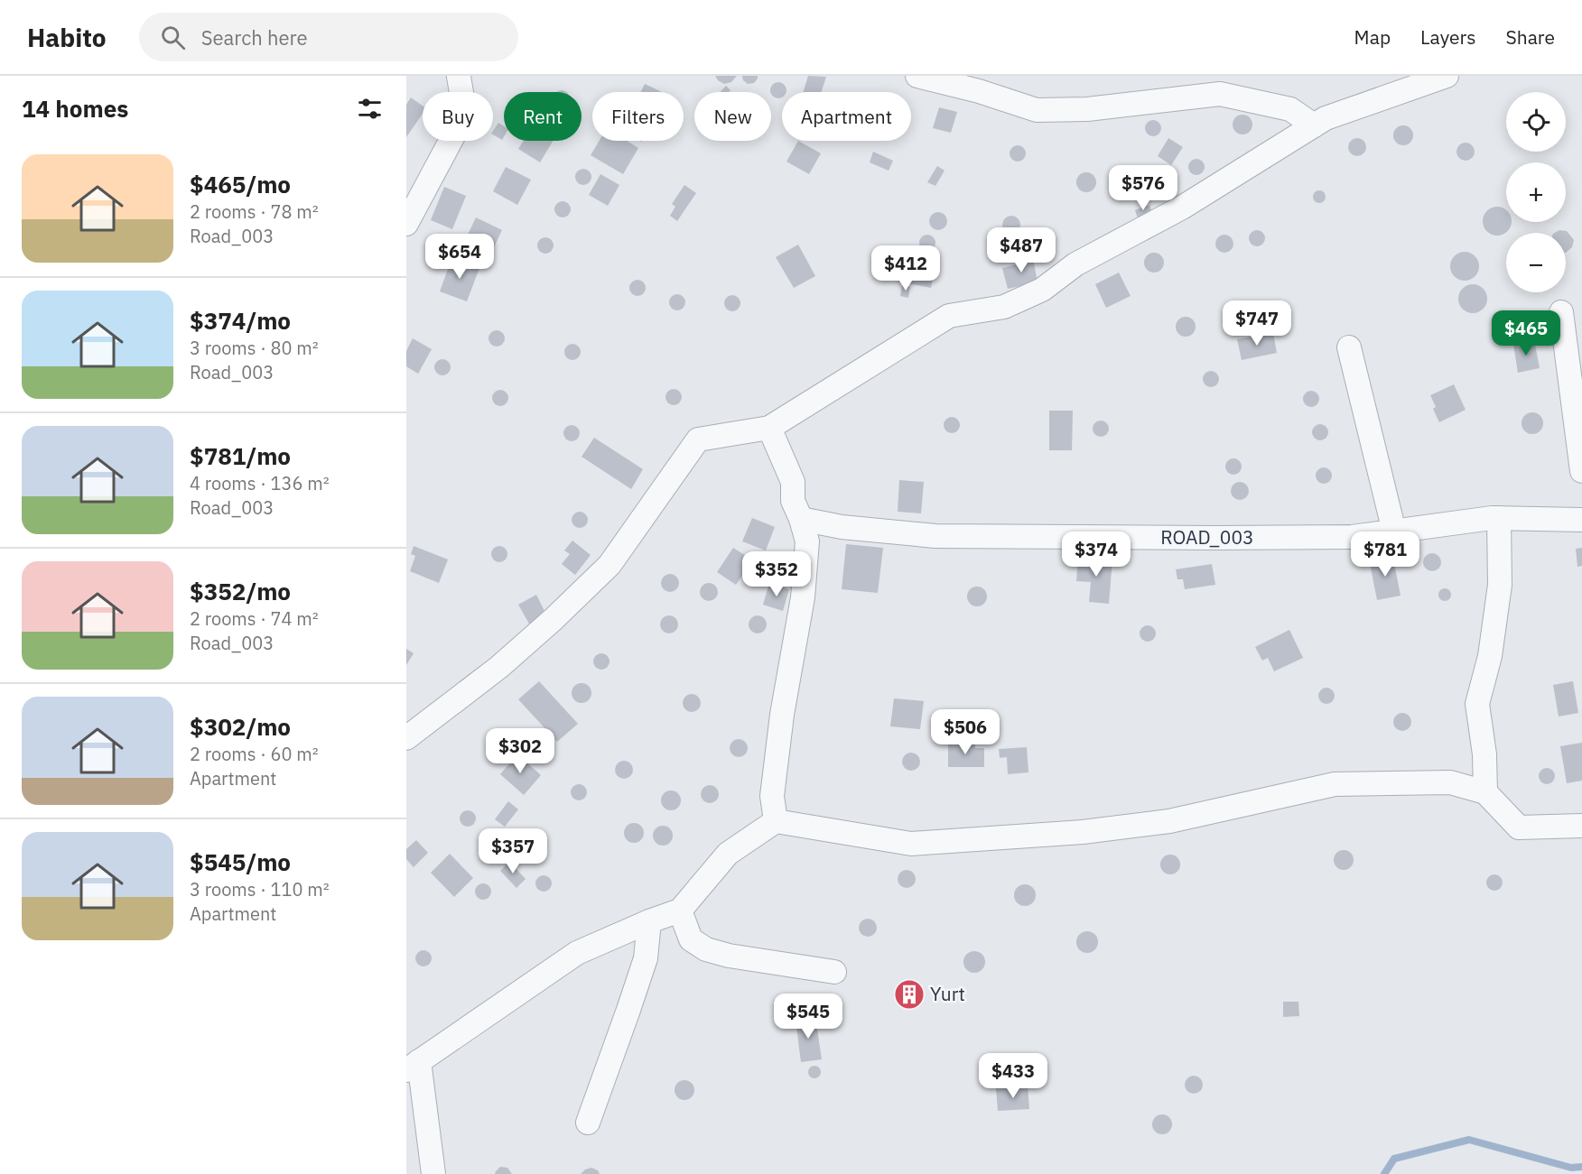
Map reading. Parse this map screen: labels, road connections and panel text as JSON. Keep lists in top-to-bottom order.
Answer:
{
  "streets": {
    "street": ["ROAD_003"]
  },
  "places": {
    "building": ["Yurt"]
  },
  "page": {
    "header": "Habito",
    "search": "Search here",
    "nav": ["Map", "Layers", "Share"],
    "heading": "14 homes",
    "map_buttons": ["+", "−"],
    "chip": [
      "Buy",
      "Rent",
      "Filters",
      "New",
      "Apartment"
    ],
    "list": [
      {
        "name": "$465/mo",
        "note": "2 rooms · 78 m² · Road_003"
      },
      {
        "name": "$374/mo",
        "note": "3 rooms · 80 m² · Road_003"
      },
      {
        "name": "$781/mo",
        "note": "4 rooms · 136 m² · Road_003"
      },
      {
        "name": "$352/mo",
        "note": "2 rooms · 74 m² · Road_003"
      },
      {
        "name": "$302/mo",
        "note": "2 rooms · 60 m² · Apartment"
      },
      {
        "name": "$545/mo",
        "note": "3 rooms · 110 m² · Apartment"
      }
    ],
    "price": [
      "$576",
      "$487",
      "$654",
      "$412",
      "$747",
      "$465",
      "$374",
      "$781",
      "$352",
      "$506",
      "$302",
      "$357",
      "$545",
      "$433"
    ]
  }
}
